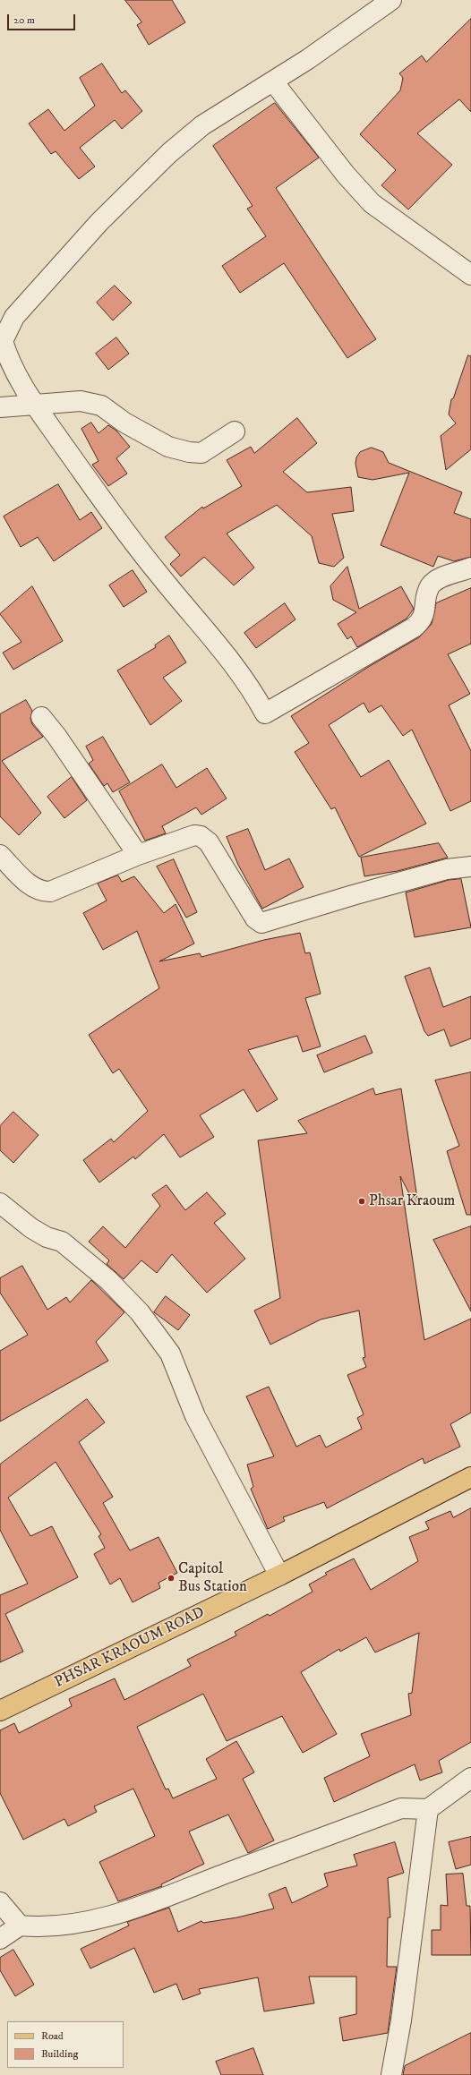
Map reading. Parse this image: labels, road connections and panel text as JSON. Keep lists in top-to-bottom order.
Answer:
{
  "streets": {
    "main road": ["PHSAR KRAOUM ROAD"]
  },
  "places": ["Phsar Kraoum", "Capitol Bus Station"],
  "legend": ["Road", "Building"],
  "scale_bar": "20 m"
}
